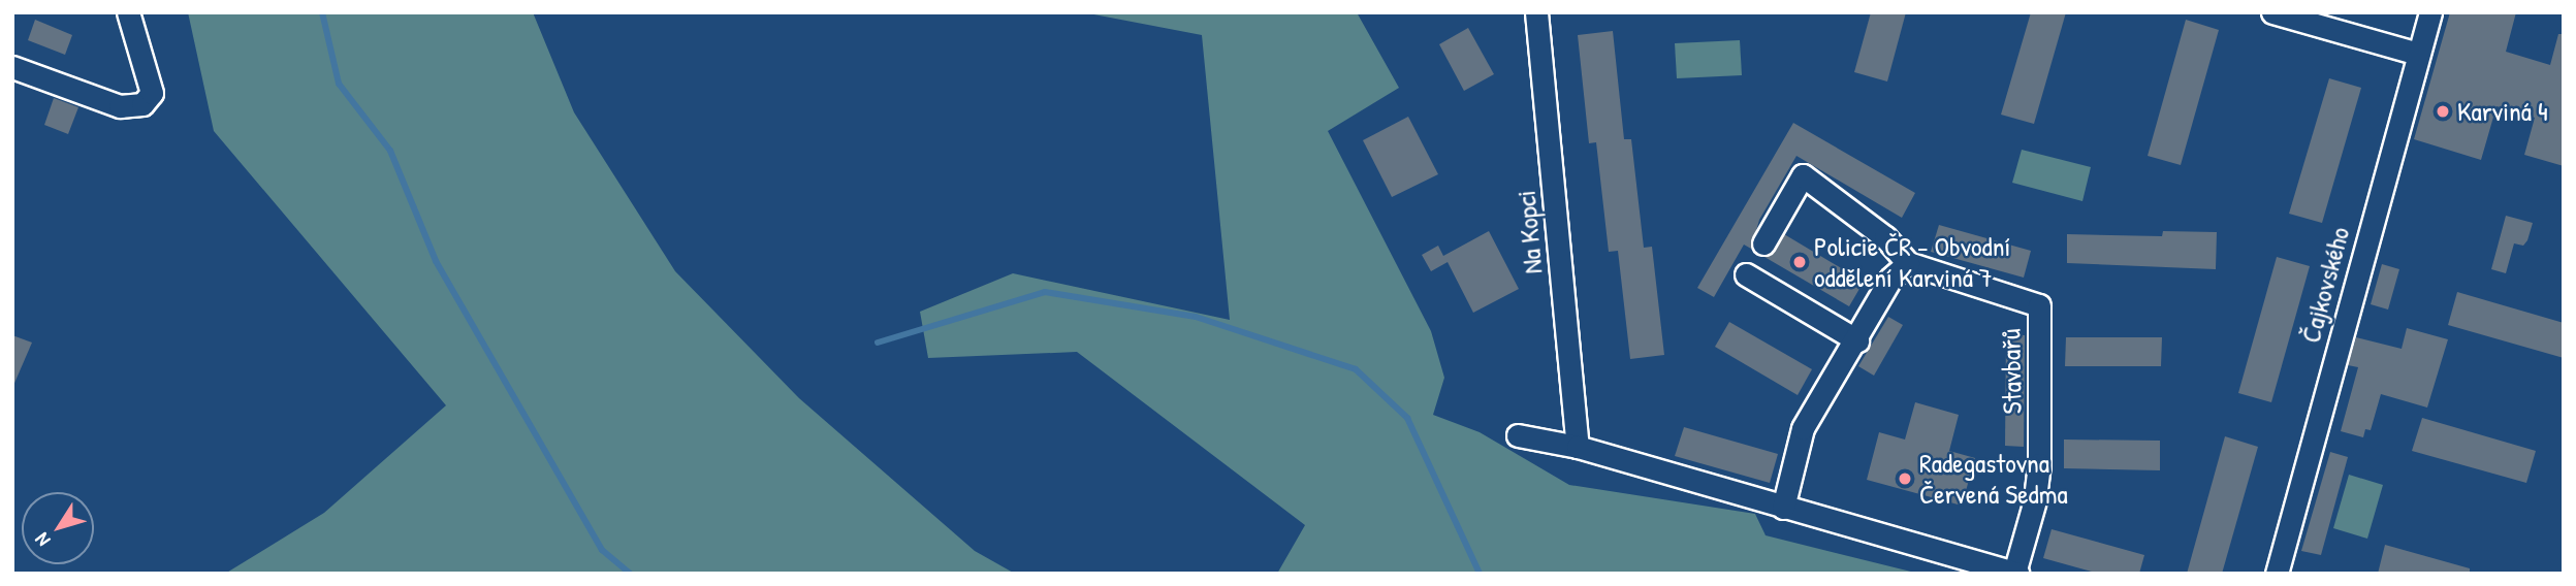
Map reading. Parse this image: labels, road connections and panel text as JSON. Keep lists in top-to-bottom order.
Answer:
{
  "streets": {
    "street": ["Na Kopci", "Čajkovského", "Stavbařů"]
  },
  "crossings": [
    ["Na Kopci", "Stavbařů"]
  ],
  "places": ["Karviná 4", "Policie ČR - Obvodní oddělení Karviná 7", "Radegastovna Červená Sedma"],
  "north": "bottom left"
}
